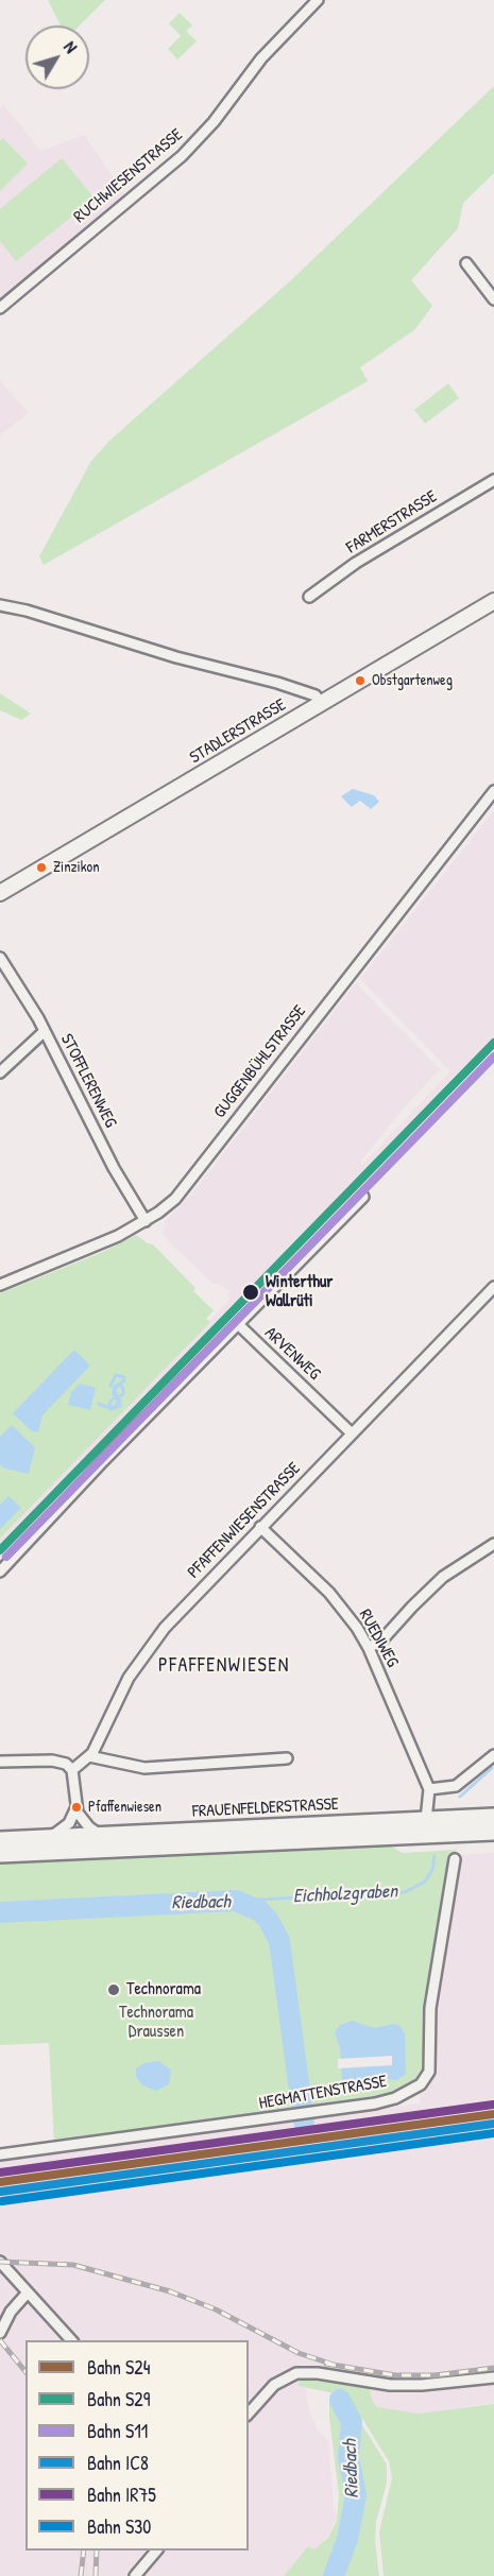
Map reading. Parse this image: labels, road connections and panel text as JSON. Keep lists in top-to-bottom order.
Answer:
{
  "streets": {
    "main road": ["STADLERSTRASSE", "FRAUENFELDERSTRASSE"],
    "street": [
      "RUCHWIESENSTRASSE",
      "FARMERSTRASSE",
      "GUGGENBÜHLSTRASSE",
      "STOFFLERENWEG",
      "ARVENWEG",
      "PFAFFENWIESENSTRASSE",
      "RUEDIWEG",
      "HEGMATTENSTRASSE"
    ]
  },
  "crossings": [
    ["GUGGENBÜHLSTRASSE", "STOFFLERENWEG"],
    ["ARVENWEG", "PFAFFENWIESENSTRASSE"],
    ["PFAFFENWIESENSTRASSE", "RUEDIWEG"]
  ],
  "districts": ["PFAFFENWIESEN"],
  "water": ["Eichholzgraben", "Riedbach"],
  "parks": ["Technorama Draussen"],
  "places": [
    "Obstgartenweg",
    "Zinzikon",
    "Winterthur Wallrüti",
    "Pfaffenwiesen",
    "Technorama"
  ],
  "lines": [
    "rail line S29",
    "rail line S11",
    "rail line IR75",
    "rail line S24",
    "rail line IC8",
    "rail line S30"
  ],
  "legend": [
    "Bahn S24",
    "Bahn S29",
    "Bahn S11",
    "Bahn IC8",
    "Bahn IR75",
    "Bahn S30"
  ],
  "north": "top right"
}
